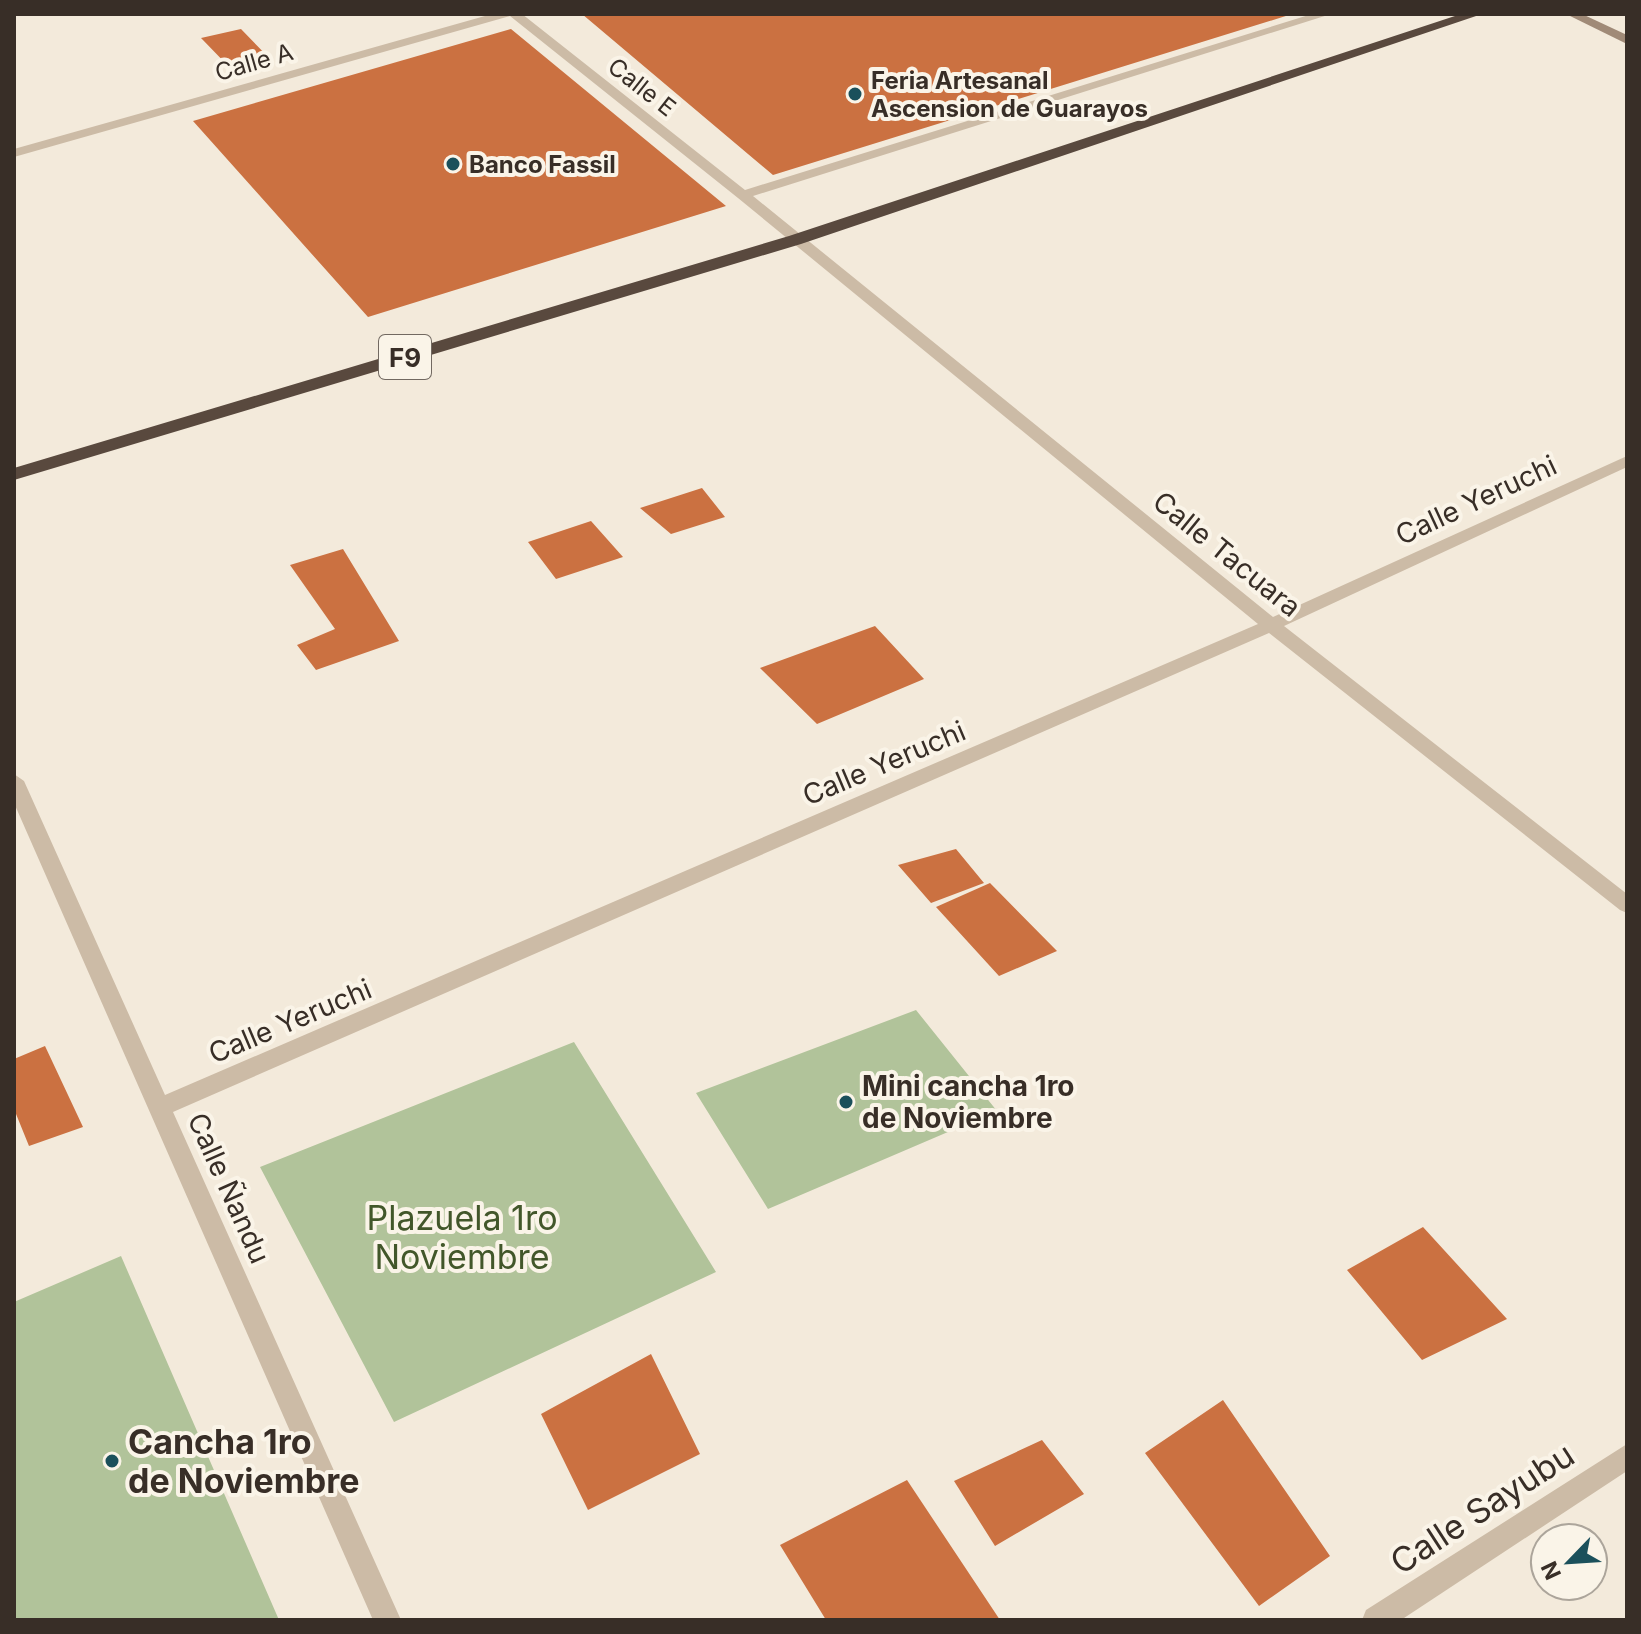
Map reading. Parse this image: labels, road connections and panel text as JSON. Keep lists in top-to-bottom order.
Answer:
{
  "streets": {
    "highway": ["F9"],
    "street": [
      "Calle A",
      "Calle E",
      "Calle Yeruchi",
      "Calle Tacuara",
      "Calle Ñandu",
      "Calle Sayubu"
    ]
  },
  "crossings": [
    ["Calle E", "F9"],
    ["Calle E", "Calle Tacuara"],
    ["F9", "Calle Tacuara"],
    ["Calle Yeruchi", "Calle Tacuara"],
    ["Calle Yeruchi", "Calle Ñandu"]
  ],
  "parks": ["Plazuela 1ro Noviembre"],
  "places": [
    "Feria Artesanal Ascension de Guarayos",
    "Banco Fassil",
    "Mini cancha 1ro de Noviembre",
    "Cancha 1ro de Noviembre"
  ],
  "north": "bottom left"
}
